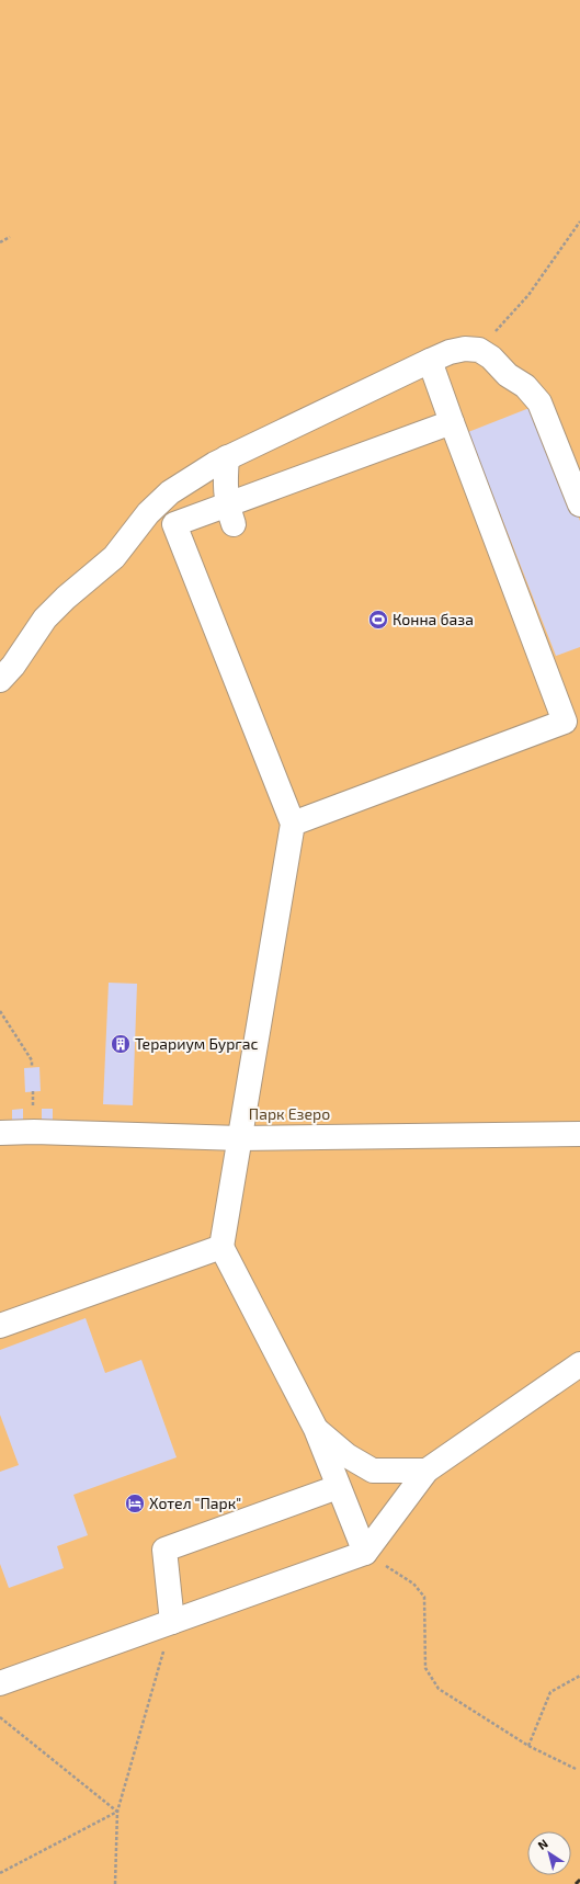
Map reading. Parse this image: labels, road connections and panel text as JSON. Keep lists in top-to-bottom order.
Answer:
{
  "parks": ["Парк Езеро"],
  "places": {
    "sports": ["Конна база"],
    "building": ["Терариум Бургас"],
    "hotel": ["Хотел \"Парк\""]
  },
  "north": "top left"
}
